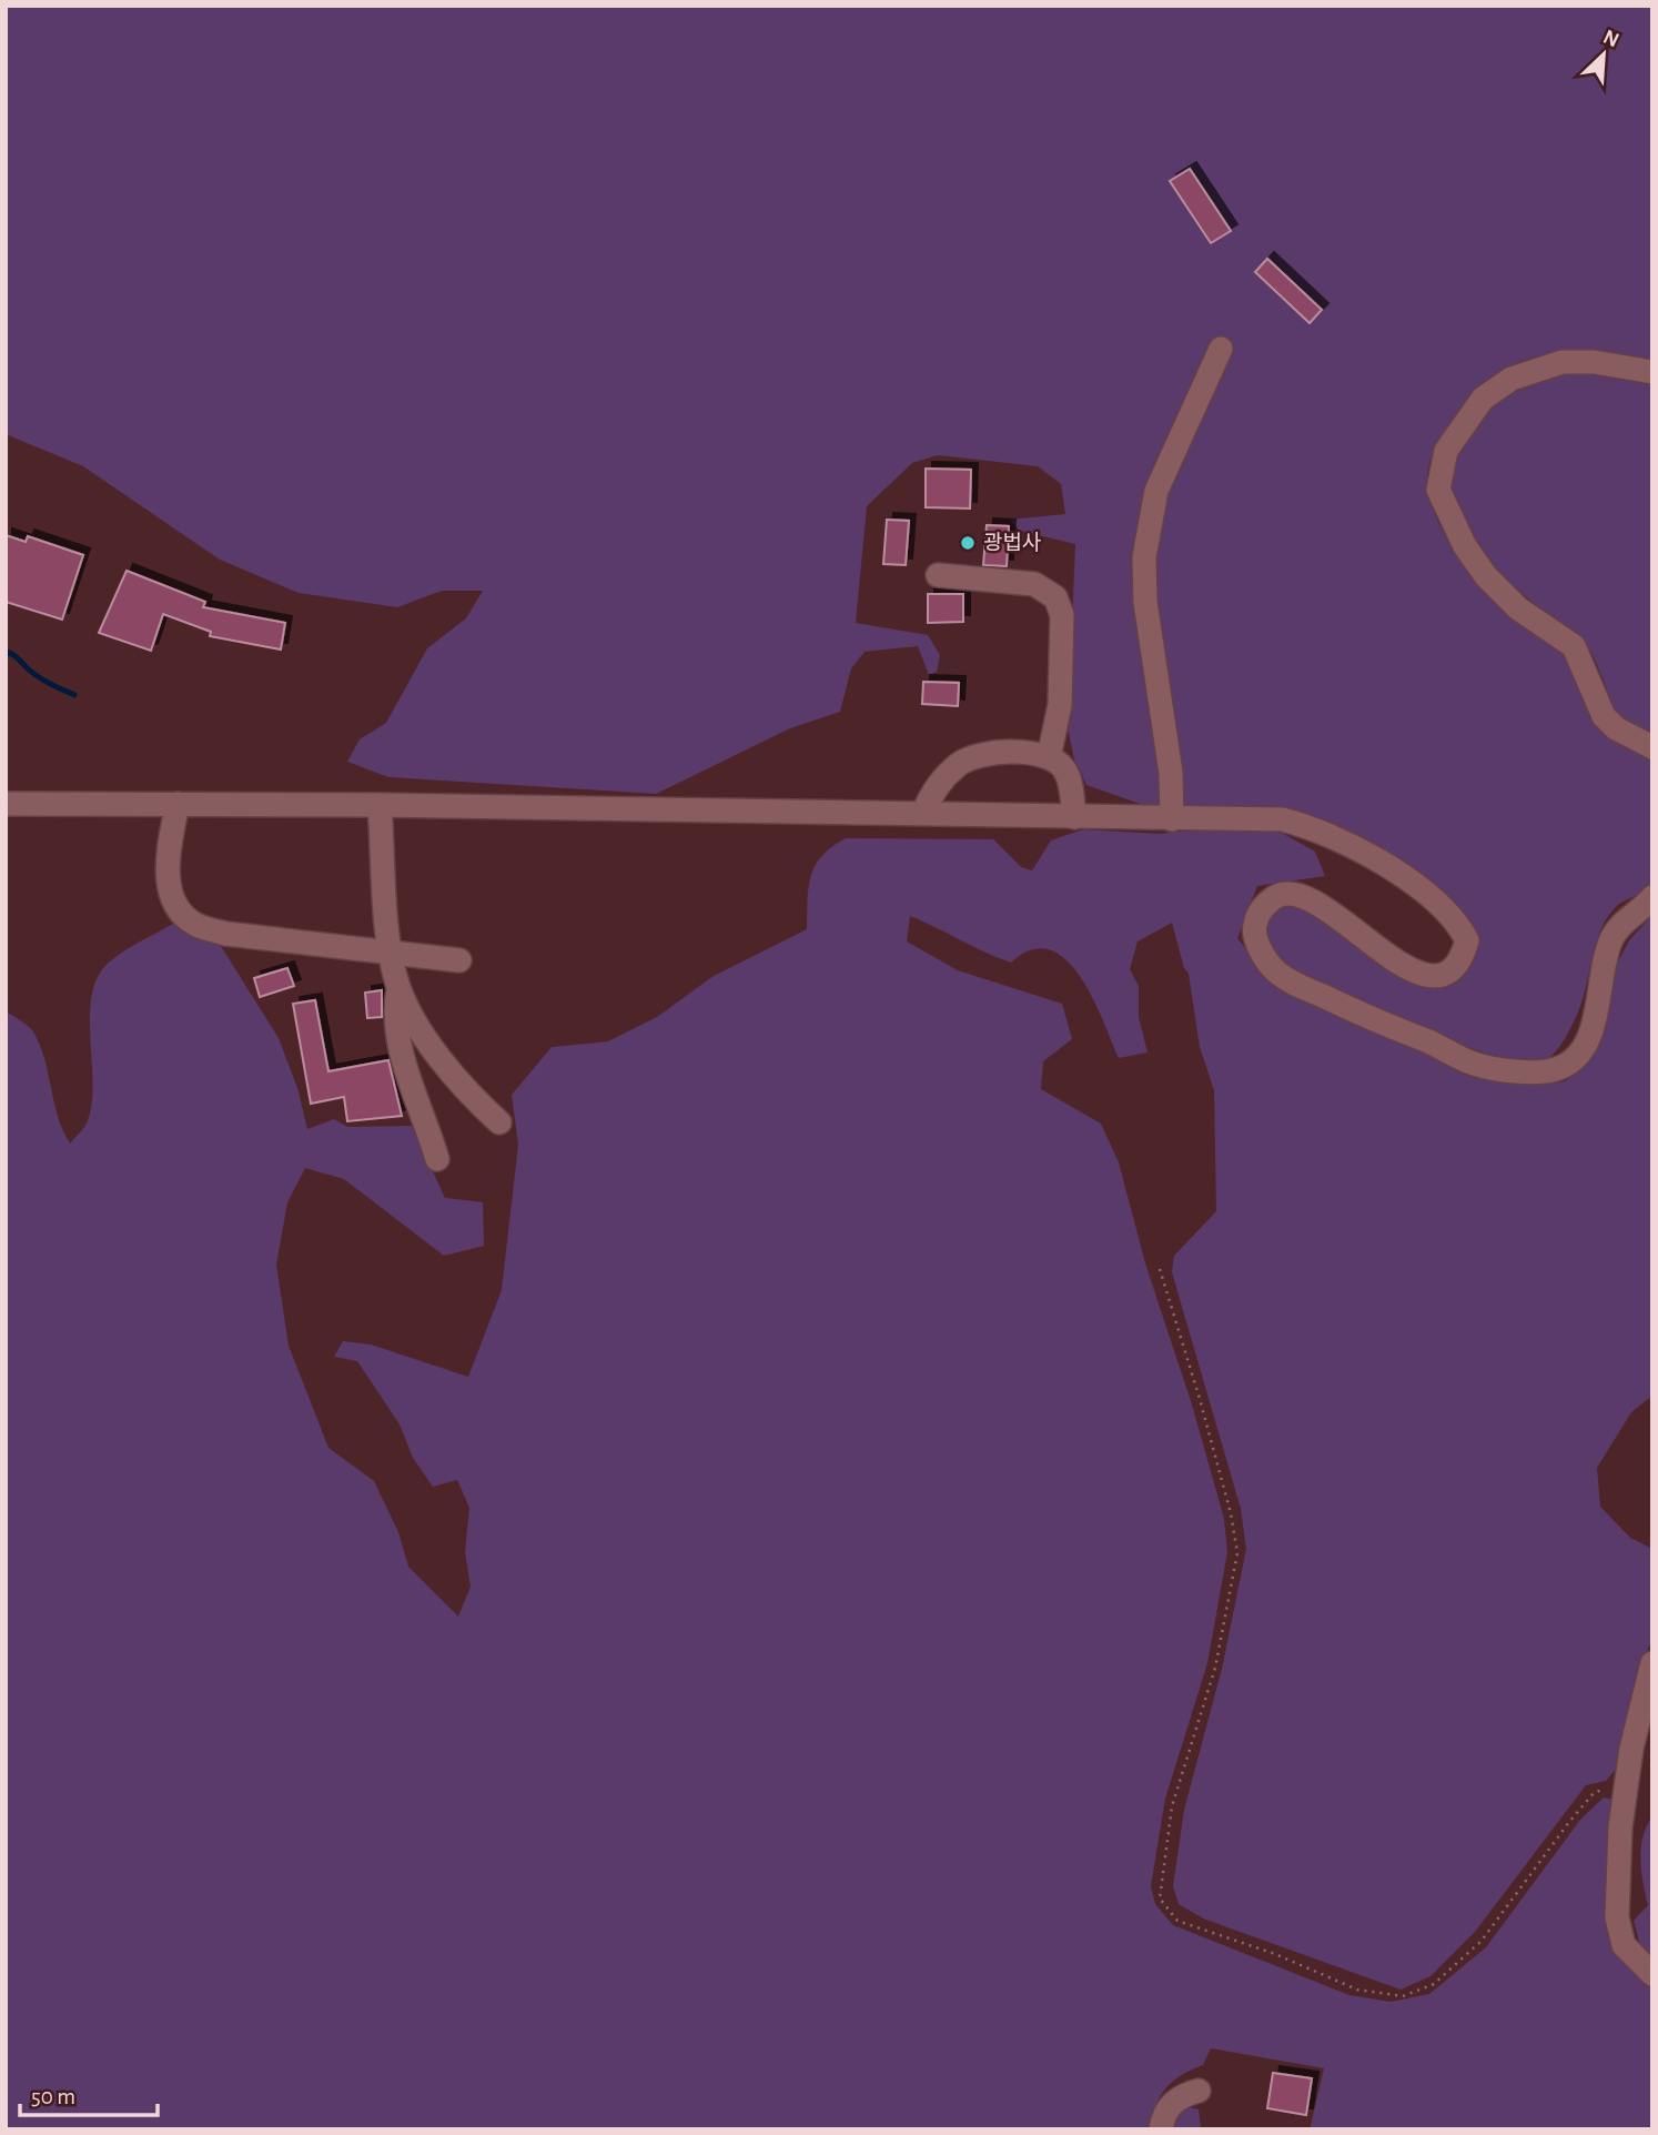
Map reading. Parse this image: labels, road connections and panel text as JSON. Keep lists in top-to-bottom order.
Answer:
{
  "places": ["광법사"],
  "scale_bar": "50 m",
  "north": "top right"
}
